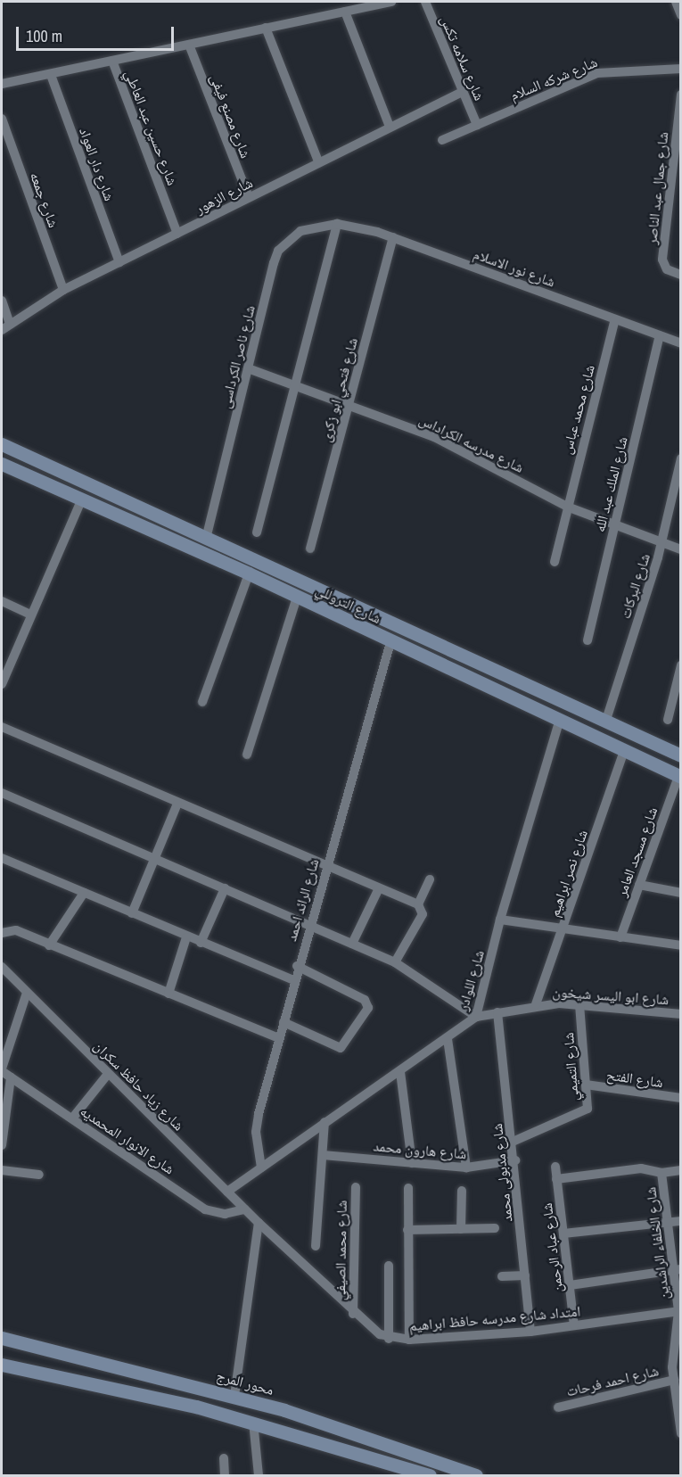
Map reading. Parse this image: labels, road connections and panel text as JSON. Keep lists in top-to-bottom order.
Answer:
{
  "streets": {
    "street": [
      "شارع سلامه تكس",
      "شارع شركه السلام",
      "شارع مصنع فيفى",
      "شارع حسين عبد العاطي",
      "شارع دار العواد",
      "شارع جمال عبد الناصر",
      "شارع الزهور",
      "شارع جمعه",
      "شارع نور الاسلام",
      "شارع ناصر الكرداسى",
      "شارع فتحي ابو زكرى",
      "شارع محمد عباس",
      "شارع مدرسه الكراداس",
      "شارع الملك عبد الله",
      "شارع البركات",
      "شارع التروللي",
      "شارع مسجد العامر",
      "شارع نصر ابراهيم",
      "شارع الرائد احمد",
      "شارع اللوادر",
      "شارع ابو اليسر شيخون",
      "شارع التميمي",
      "شارع الفتح",
      "شارع زياد حافظ سكران",
      "شارع الانوار المحمديه",
      "شارع هارون محمد",
      "شارع مدبولى محمد",
      "شارع الخلفاء الراشدين",
      "شارع عباد الرحمن",
      "شارع محمد الصيفي",
      "امتداد شارع مدرسه حافظ ابراهيم",
      "شارع احمد فرحات",
      "محور المرج"
    ]
  },
  "crossings": [
    ["شارع سلامه تكس", "شارع شركه السلام"],
    ["شارع سلامه تكس", "شارع الزهور"],
    ["شارع مصنع فيفى", "شارع الزهور"],
    ["شارع حسين عبد العاطي", "شارع الزهور"],
    ["شارع دار العواد", "شارع الزهور"],
    ["شارع الزهور", "شارع جمعه"],
    ["شارع نور الاسلام", "شارع ناصر الكرداسى"],
    ["شارع نور الاسلام", "شارع فتحي ابو زكرى"],
    ["شارع نور الاسلام", "شارع محمد عباس"],
    ["شارع نور الاسلام", "شارع الملك عبد الله"],
    ["شارع ناصر الكرداسى", "شارع مدرسه الكراداس"],
    ["شارع ناصر الكرداسى", "شارع التروللي"],
    ["شارع فتحي ابو زكرى", "شارع مدرسه الكراداس"],
    ["شارع محمد عباس", "شارع مدرسه الكراداس"],
    ["شارع مدرسه الكراداس", "شارع الملك عبد الله"],
    ["شارع مدرسه الكراداس", "شارع البركات"],
    ["شارع البركات", "شارع التروللي"],
    ["شارع التروللي", "شارع مسجد العامر"],
    ["شارع التروللي", "شارع نصر ابراهيم"],
    ["شارع التروللي", "شارع الرائد احمد"],
    ["شارع التروللي", "شارع اللوادر"],
    ["شارع نصر ابراهيم", "شارع ابو اليسر شيخون"],
    ["شارع الرائد احمد", "شارع اللوادر"],
    ["شارع اللوادر", "شارع ابو اليسر شيخون"],
    ["شارع اللوادر", "شارع زياد حافظ سكران"],
    ["شارع ابو اليسر شيخون", "شارع التميمي"],
    ["شارع ابو اليسر شيخون", "شارع مدبولى محمد"],
    ["شارع التميمي", "شارع الفتح"],
    ["شارع التميمي", "شارع مدبولى محمد"],
    ["شارع زياد حافظ سكران", "شارع الانوار المحمديه"],
    ["شارع زياد حافظ سكران", "امتداد شارع مدرسه حافظ ابراهيم"],
    ["شارع هارون محمد", "شارع مدبولى محمد"],
    ["شارع مدبولى محمد", "امتداد شارع مدرسه حافظ ابراهيم"],
    ["شارع الخلفاء الراشدين", "امتداد شارع مدرسه حافظ ابراهيم"],
    ["شارع الخلفاء الراشدين", "شارع احمد فرحات"],
    ["شارع عباد الرحمن", "امتداد شارع مدرسه حافظ ابراهيم"],
    ["شارع محمد الصيفي", "امتداد شارع مدرسه حافظ ابراهيم"]
  ],
  "scale_bar": "100 m"
}
